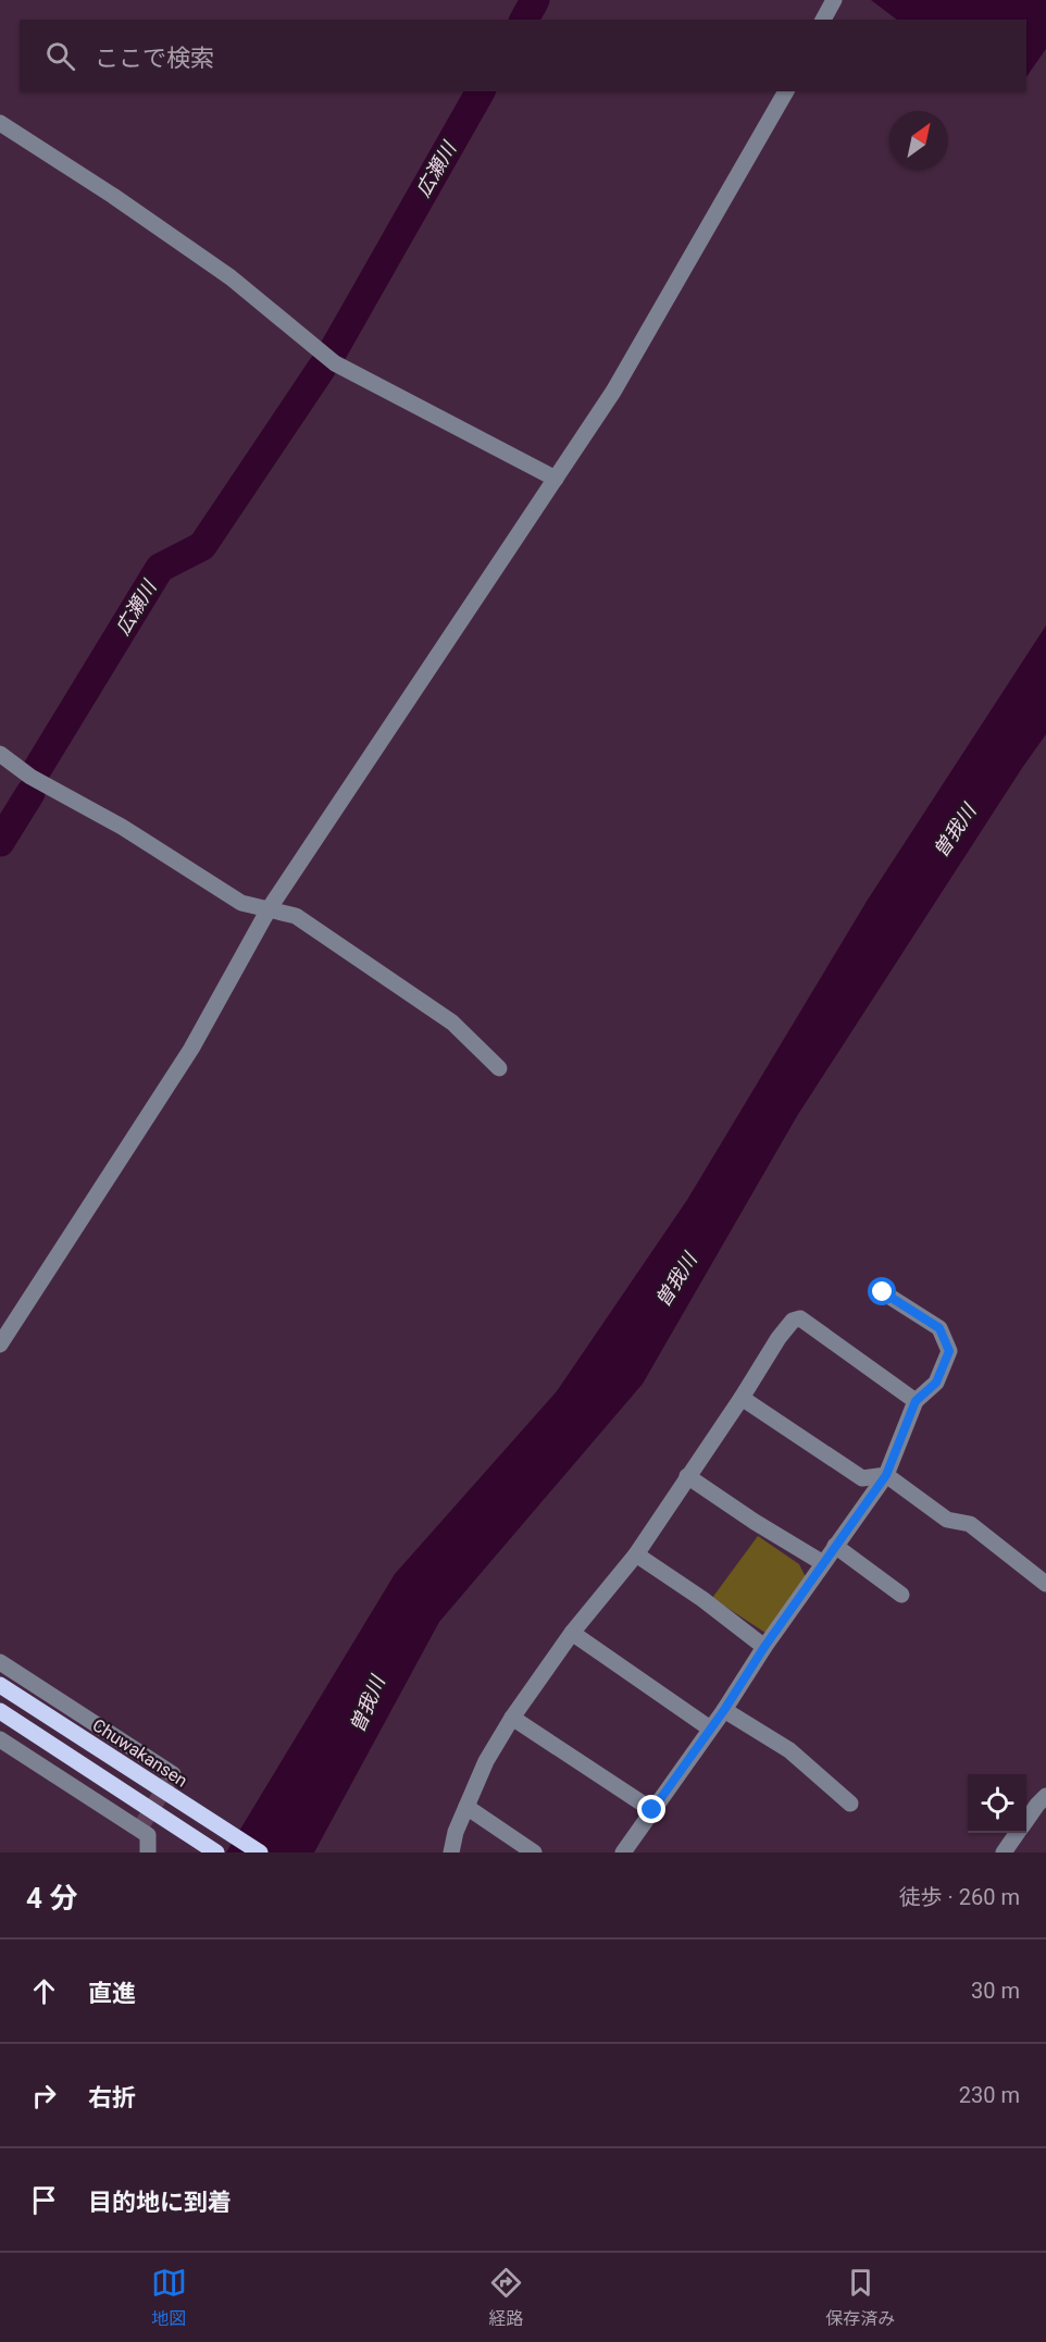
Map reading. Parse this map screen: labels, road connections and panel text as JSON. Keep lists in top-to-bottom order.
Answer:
{
  "streets": {
    "main road": ["Chuwakansen"]
  },
  "water": ["広瀬川", "曽我川"],
  "north": "top right",
  "page": {
    "search": "ここで検索",
    "heading": ["4 分", "徒歩 · 260 m"],
    "list": [
      ["直進", "30 m"],
      ["右折", "230 m"],
      "目的地に到着"
    ],
    "nav": ["地図", "経路", "保存済み"]
  }
}
